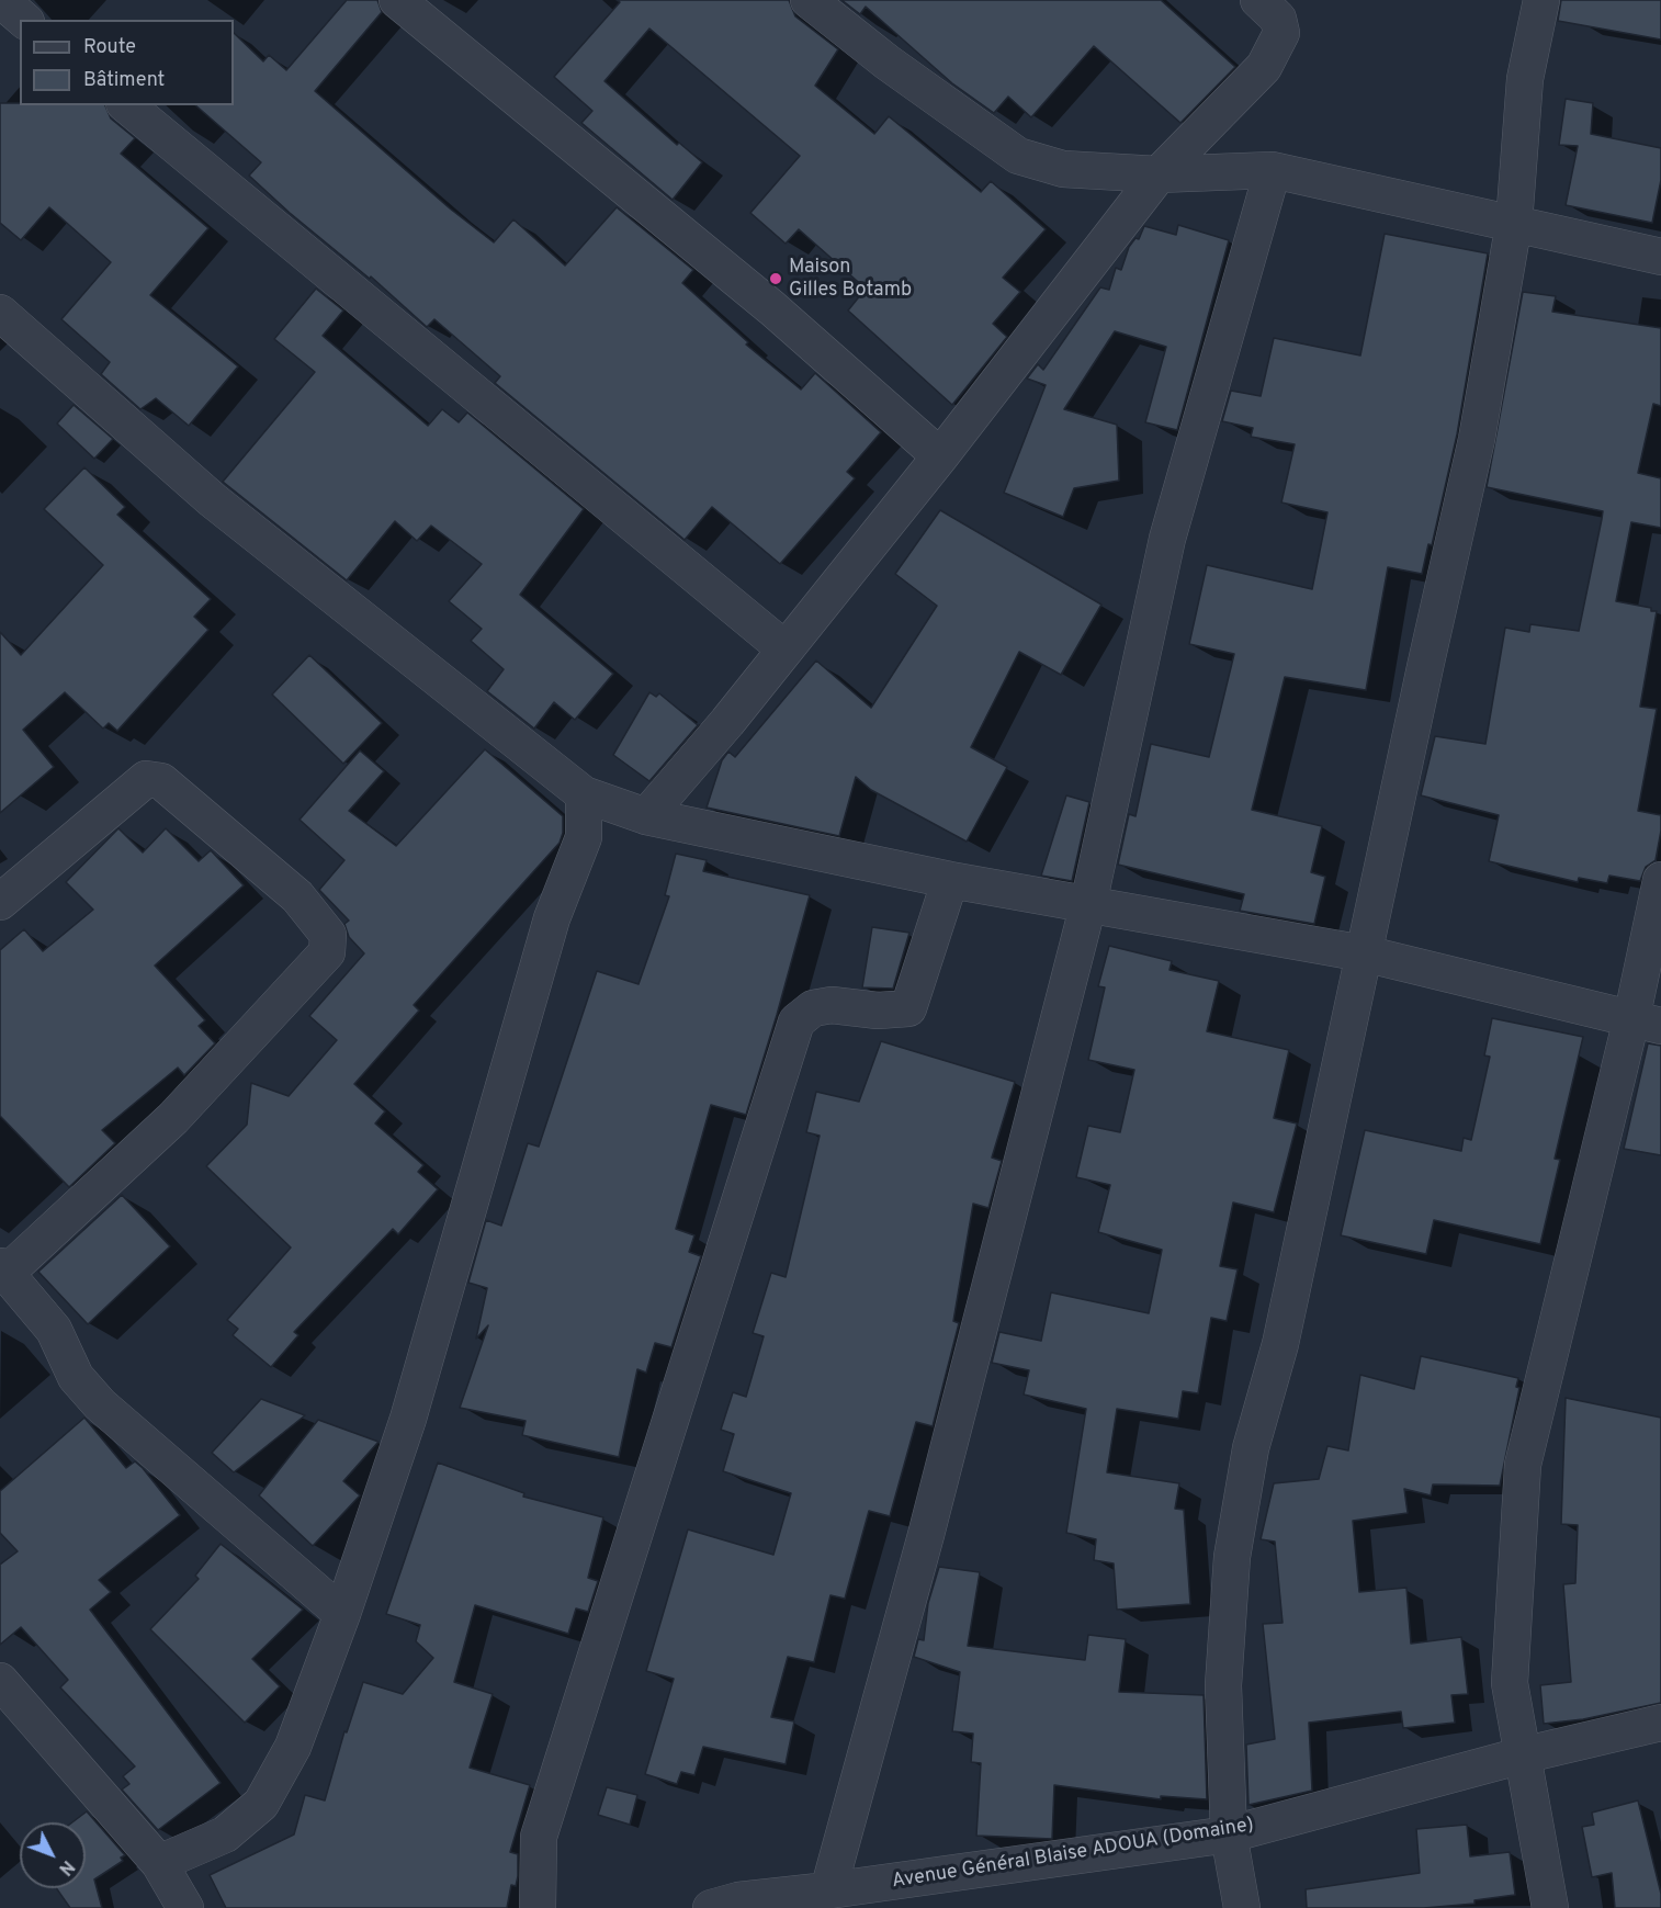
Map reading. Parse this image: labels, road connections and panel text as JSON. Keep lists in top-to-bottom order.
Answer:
{
  "streets": {
    "street": ["Avenue Général Blaise ADOUA (Domaine)"]
  },
  "places": ["Maison Gilles Botamb"],
  "legend": ["Route", "Bâtiment"],
  "north": "bottom right"
}
